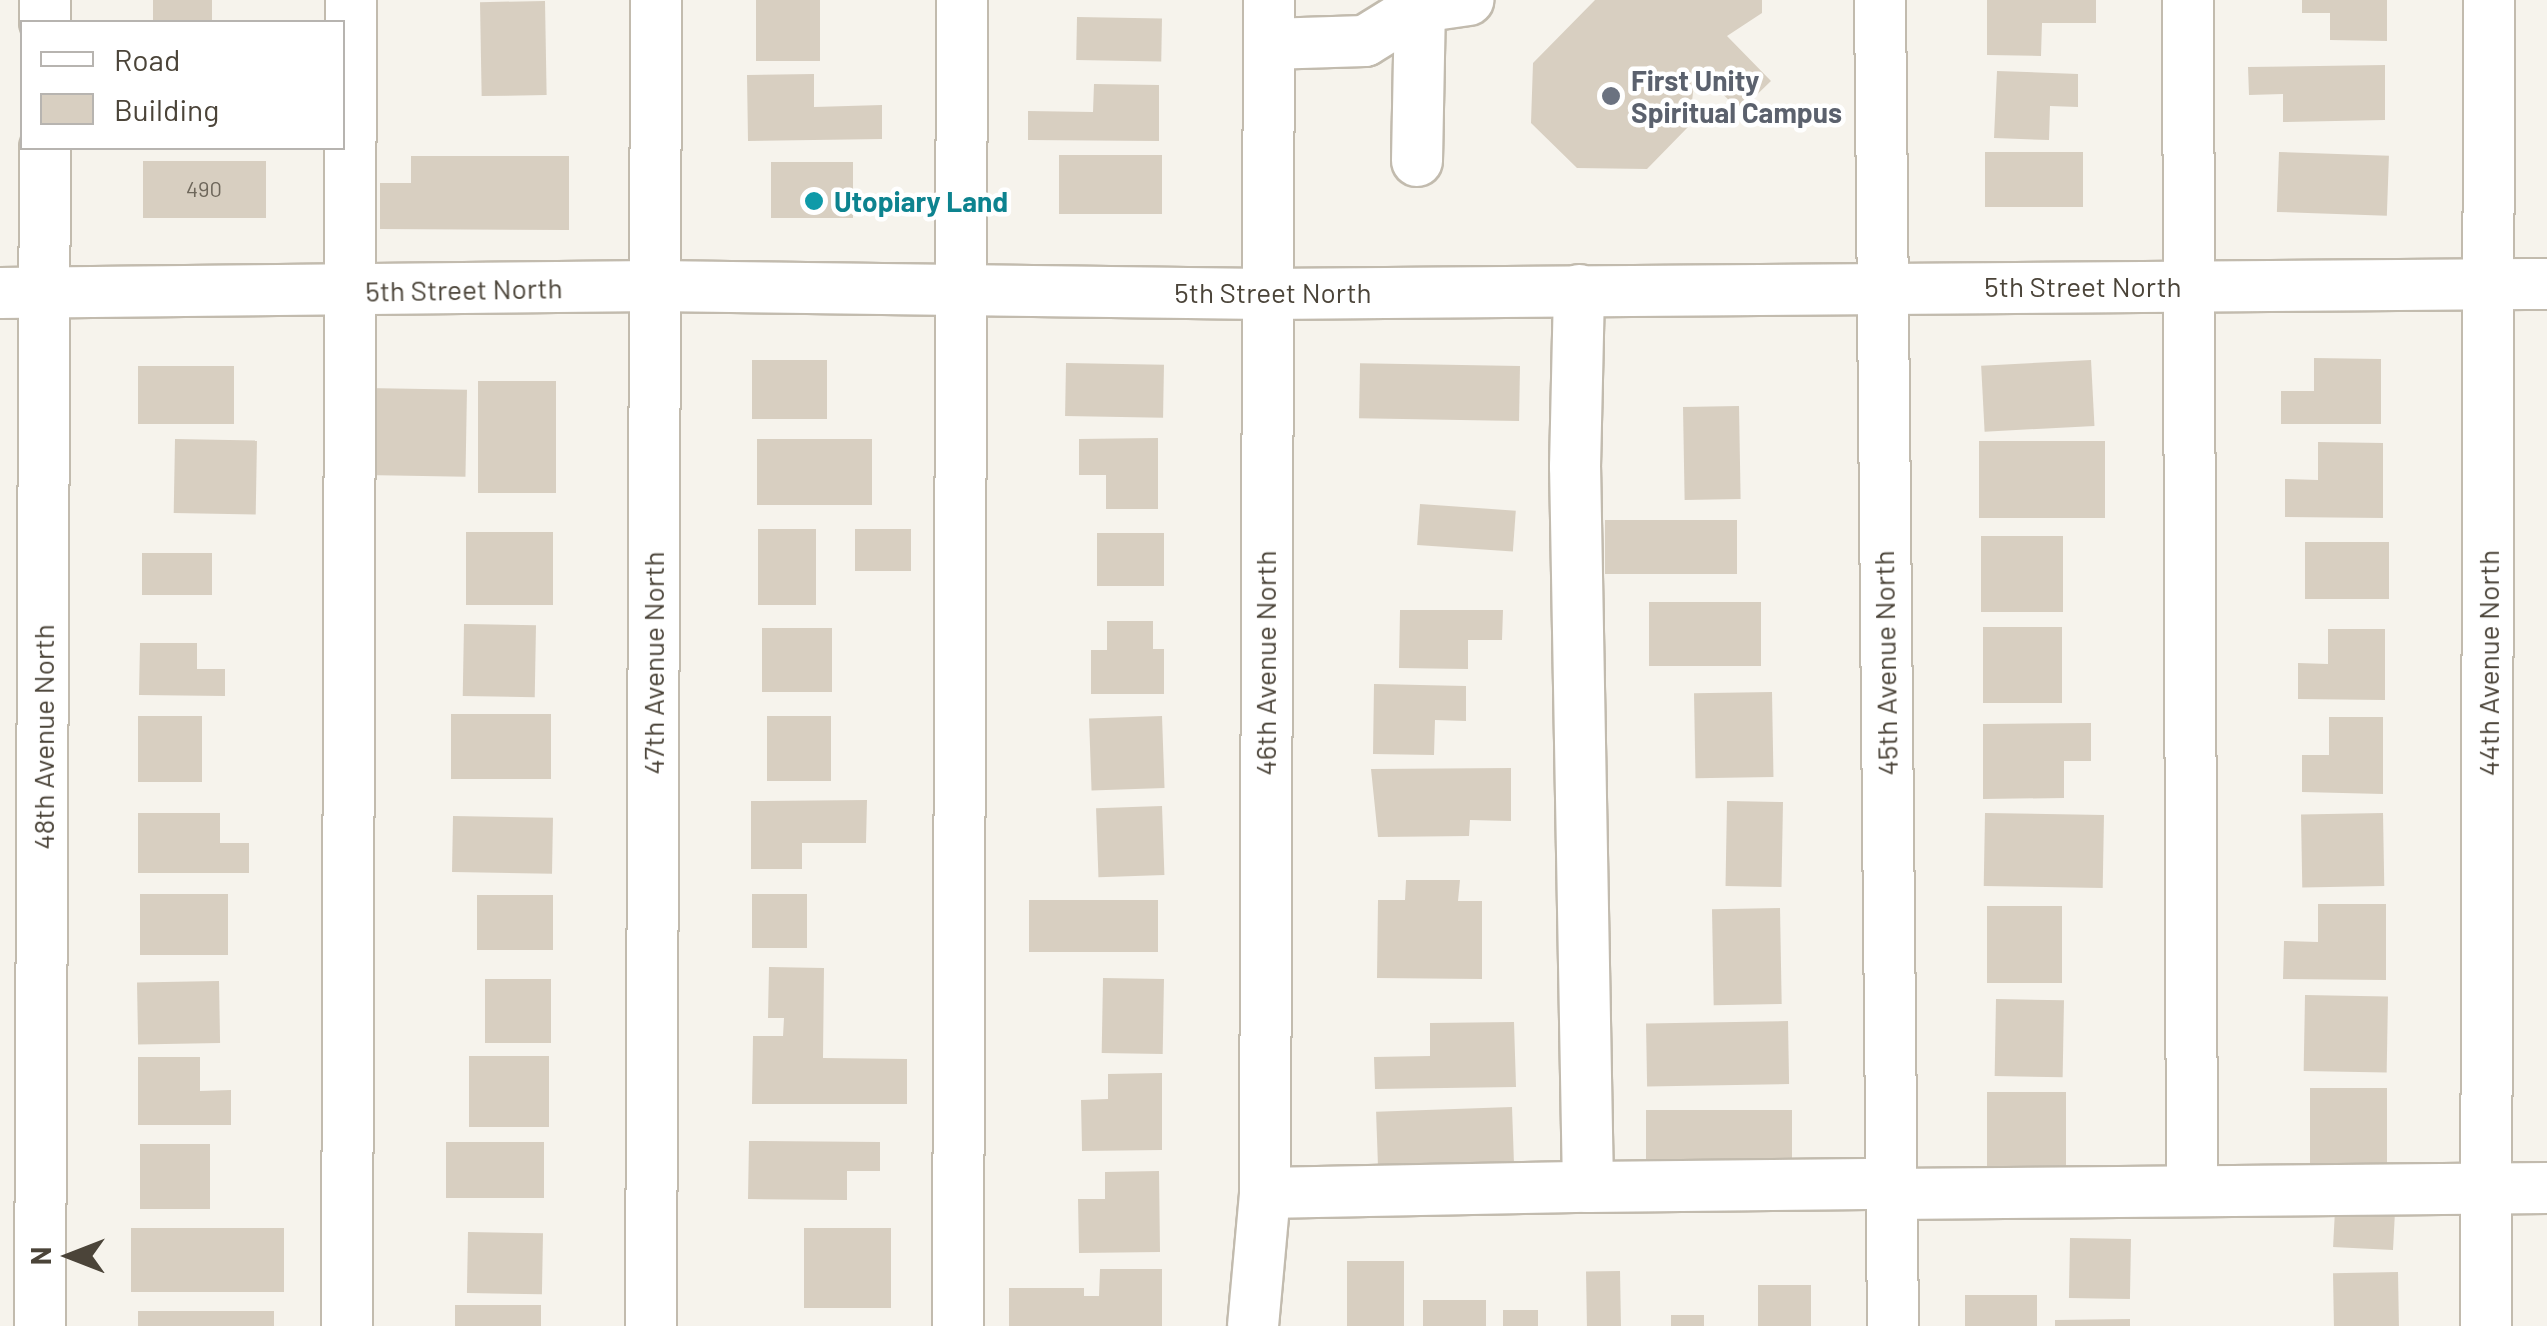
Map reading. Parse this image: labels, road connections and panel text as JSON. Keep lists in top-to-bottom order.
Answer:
{
  "streets": {
    "street": [
      "5th Street North",
      "47th Avenue North",
      "46th Avenue North",
      "45th Avenue North",
      "44th Avenue North",
      "48th Avenue North"
    ]
  },
  "crossings": [
    ["5th Street North", "47th Avenue North"],
    ["5th Street North", "46th Avenue North"],
    ["5th Street North", "45th Avenue North"],
    ["5th Street North", "44th Avenue North"],
    ["5th Street North", "48th Avenue North"]
  ],
  "places": ["First Unity Spiritual Campus", "Utopiary Land"],
  "house_numbers": ["490"],
  "legend": ["Road", "Building"],
  "north": "left"
}
